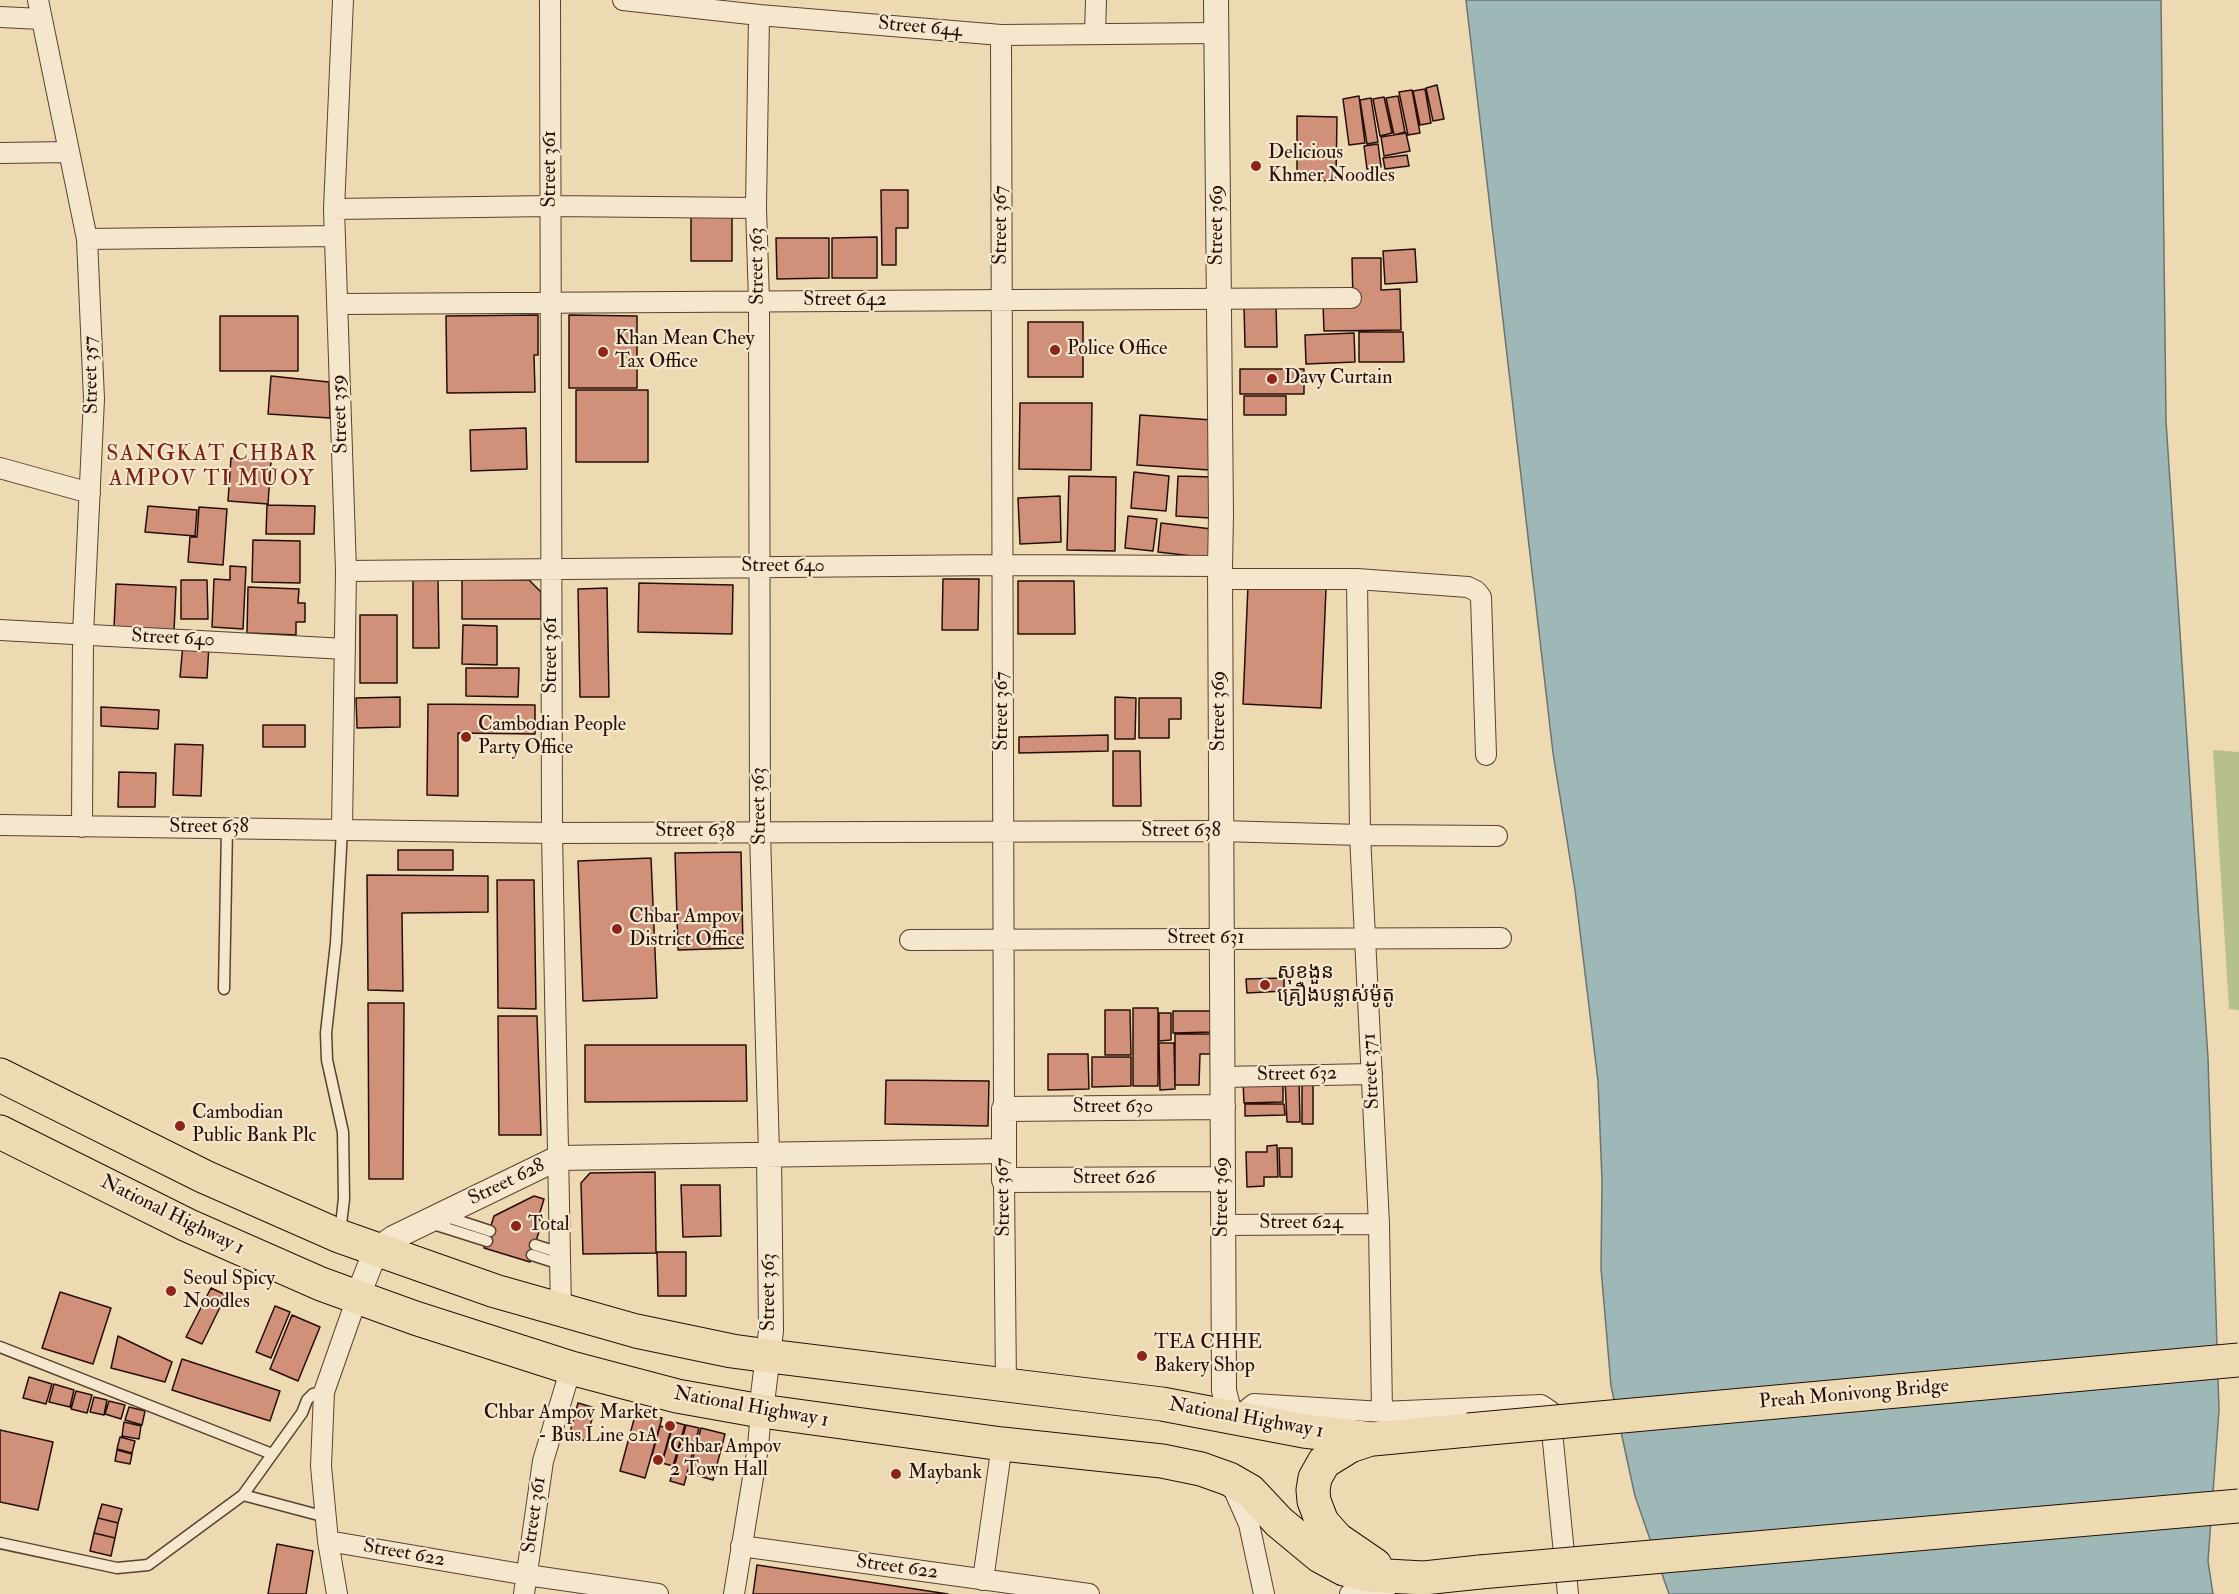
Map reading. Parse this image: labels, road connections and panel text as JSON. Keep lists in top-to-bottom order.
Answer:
{
  "streets": {
    "highway": ["National Highway 1", "Preah Monivong Bridge"],
    "street": [
      "Street 644",
      "Street 361",
      "Street 367",
      "Street 369",
      "Street 363",
      "Street 642",
      "Street 357",
      "Street 359",
      "Street 640",
      "Street 638",
      "Street 631",
      "Street 371",
      "Street 632",
      "Street 630",
      "Street 626",
      "Street 628",
      "Street 624",
      "Street 622"
    ]
  },
  "crossings": [
    ["Street 644", "Street 367"],
    ["Street 644", "Street 369"],
    ["Street 644", "Street 363"],
    ["Street 361", "Street 642"],
    ["Street 361", "Street 640"],
    ["Street 361", "Street 638"],
    ["Street 361", "Street 628"],
    ["Street 361", "National Highway 1"],
    ["Street 361", "Street 622"],
    ["Street 367", "Street 642"],
    ["Street 367", "Street 640"],
    ["Street 367", "Street 638"],
    ["Street 367", "Street 631"],
    ["Street 367", "Street 630"],
    ["Street 367", "Street 626"],
    ["Street 367", "Street 628"],
    ["Street 367", "National Highway 1"],
    ["Street 369", "Street 642"],
    ["Street 369", "Street 640"],
    ["Street 369", "Street 638"],
    ["Street 369", "Street 631"],
    ["Street 369", "Street 632"],
    ["Street 369", "Street 630"],
    ["Street 369", "Street 626"],
    ["Street 369", "National Highway 1"],
    ["Street 369", "Street 624"],
    ["Street 363", "Street 642"],
    ["Street 363", "Street 640"],
    ["Street 363", "Street 638"],
    ["Street 363", "Street 628"],
    ["Street 363", "National Highway 1"],
    ["Street 363", "Street 622"],
    ["Street 642", "Street 359"],
    ["Street 357", "Street 640"],
    ["Street 357", "Street 638"],
    ["Street 359", "Street 640"],
    ["Street 359", "Street 638"],
    ["Street 640", "Street 371"],
    ["Street 638", "Street 371"],
    ["Street 631", "Street 371"],
    ["Street 371", "Street 632"],
    ["Street 371", "National Highway 1"],
    ["Street 371", "Street 624"],
    ["Street 628", "National Highway 1"],
    ["National Highway 1", "Preah Monivong Bridge"]
  ],
  "districts": ["SANGKAT CHBAR AMPOV TI MUOY"],
  "places": [
    "Delicious Khmer Noodles",
    "Police Office",
    "Khan Mean Chey Tax Office",
    "Davy Curtain",
    "Cambodian People Party Office",
    "Chbar Ampov District Office",
    "សុខងួន គ្រឿងបន្លាស់ម៉ូតូ",
    "Cambodian Public Bank Plc",
    "Total",
    "Seoul Spicy Noodles",
    "TEA CHHE Bakery Shop",
    "Chbar Ampov Market - Bus Line 01A",
    "Chbar Ampov 2 Town Hall",
    "Maybank"
  ]
}
